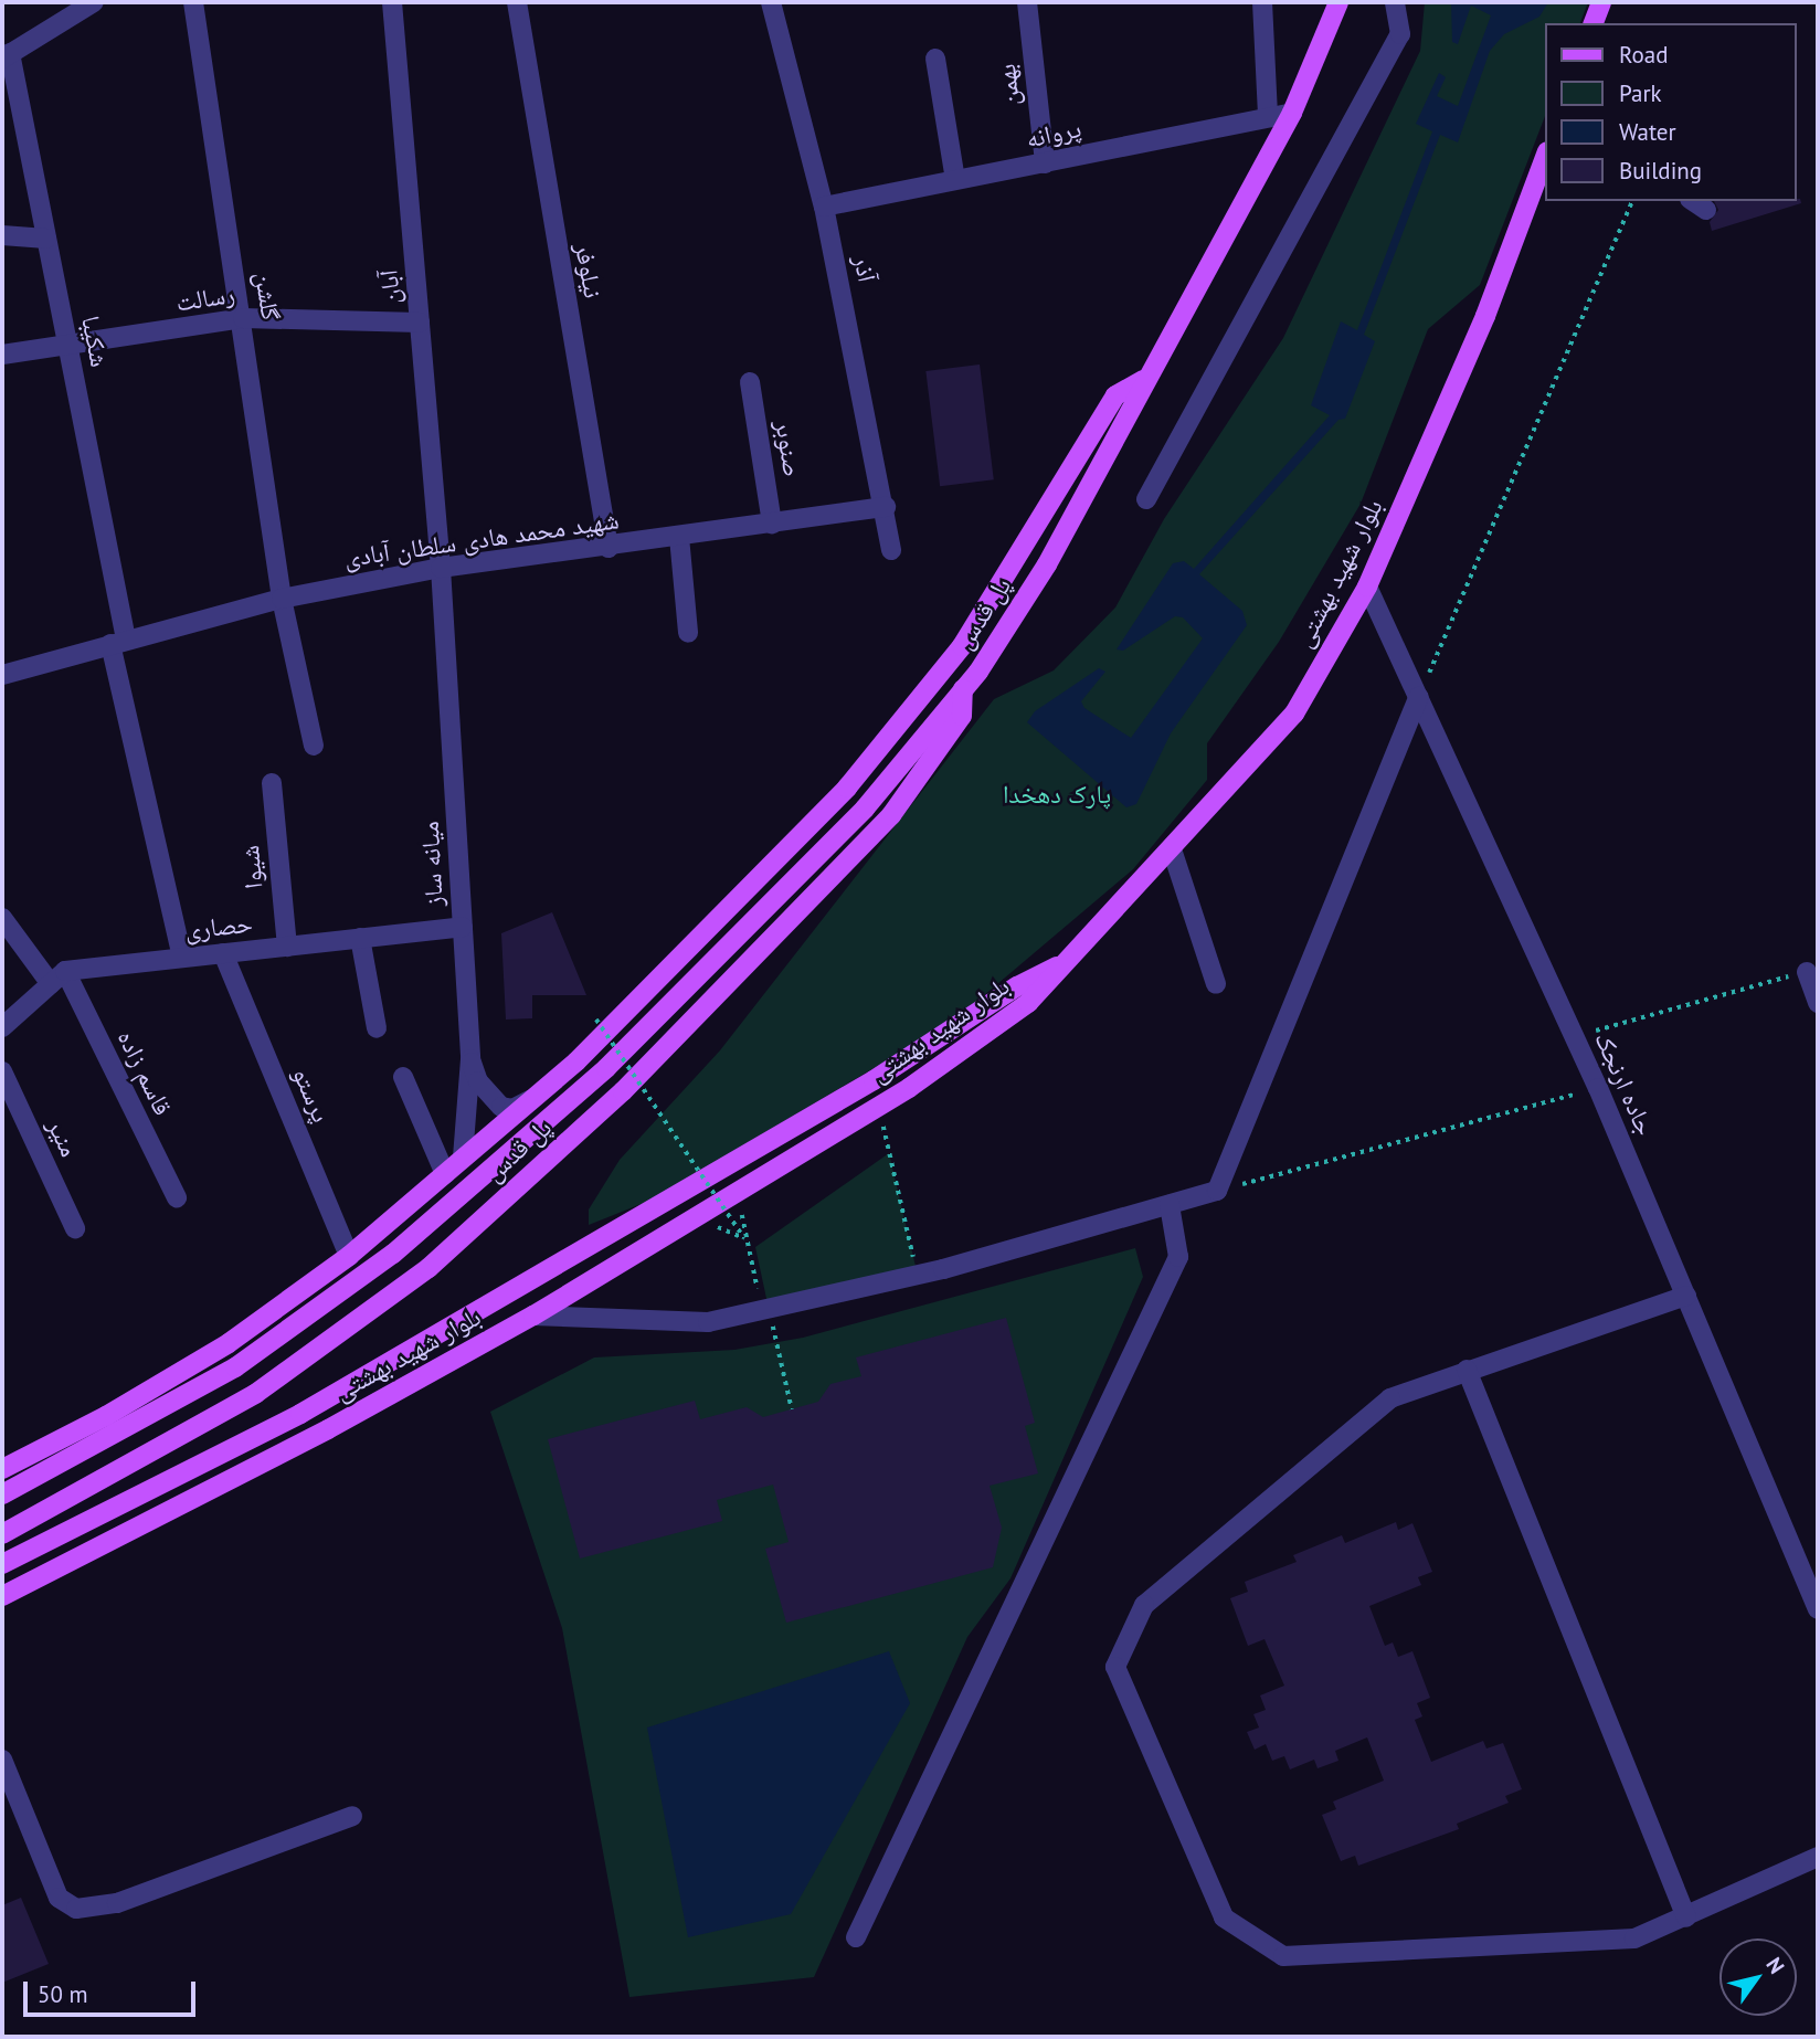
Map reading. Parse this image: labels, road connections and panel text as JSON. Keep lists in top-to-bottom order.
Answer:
{
  "streets": {
    "main road": ["بلوار شهید بهشتی", "پل قدس"],
    "street": [
      "بهمن",
      "پروانه",
      "آذر",
      "نیلوفر",
      "آبان",
      "گلشن",
      "رسالت",
      "شکیبا",
      "صنوبر",
      "شهید محمد هادی سلطان آبادی",
      "میانه ساز",
      "شیوا",
      "حصاری",
      "قاسم زاده",
      "جاده ارنجک",
      "پرستو",
      "منیر"
    ]
  },
  "crossings": [
    ["بهمن", "پروانه"],
    ["پروانه", "آذر"],
    ["آذر", "شهید محمد هادی سلطان آبادی"],
    ["نیلوفر", "شهید محمد هادی سلطان آبادی"],
    ["آبان", "رسالت"],
    ["آبان", "شهید محمد هادی سلطان آبادی"],
    ["آبان", "میانه ساز"],
    ["گلشن", "رسالت"],
    ["گلشن", "شهید محمد هادی سلطان آبادی"],
    ["رسالت", "شکیبا"],
    ["شکیبا", "شهید محمد هادی سلطان آبادی"],
    ["شکیبا", "حصاری"],
    ["صنوبر", "شهید محمد هادی سلطان آبادی"],
    ["شهید محمد هادی سلطان آبادی", "میانه ساز"],
    ["بلوار شهید بهشتی", "جاده ارنجک"],
    ["میانه ساز", "حصاری"],
    ["شیوا", "حصاری"],
    ["حصاری", "قاسم زاده"],
    ["حصاری", "پرستو"]
  ],
  "parks": ["پارک دهخدا"],
  "legend": [
    "Road",
    "Park",
    "Water",
    "Building"
  ],
  "scale_bar": "50 m",
  "north": "top right"
}
